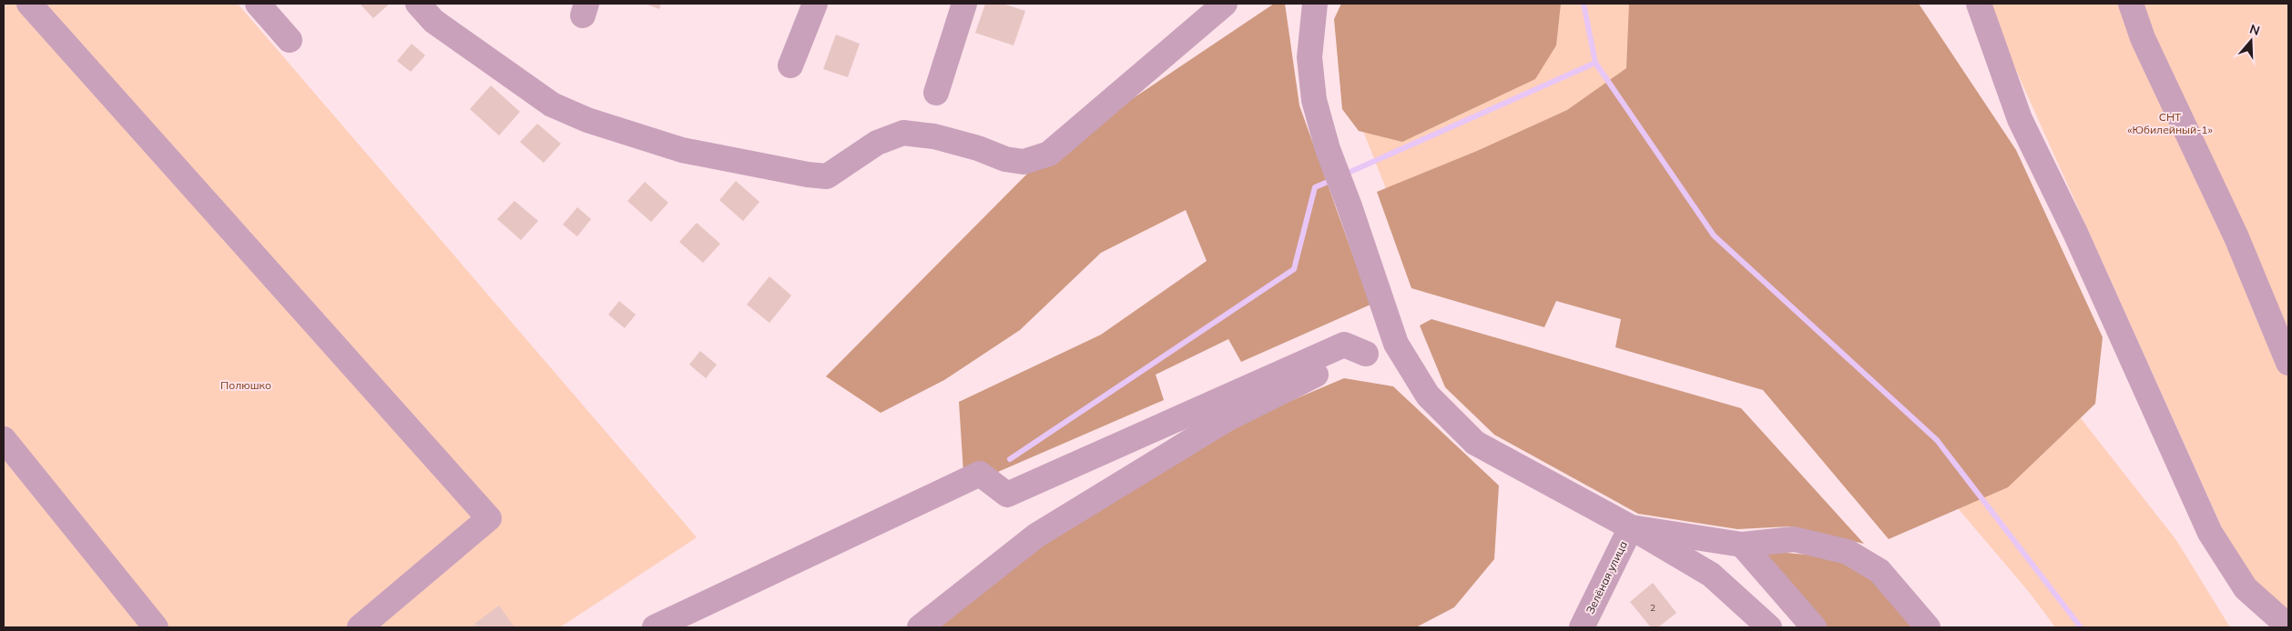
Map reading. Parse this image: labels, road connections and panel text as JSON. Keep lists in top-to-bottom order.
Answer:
{
  "streets": {
    "street": ["Зелёная улица"]
  },
  "parks": ["СНТ «Юбилейный-1»", "Полюшко"],
  "house_numbers": ["2"],
  "north": "top"
}
